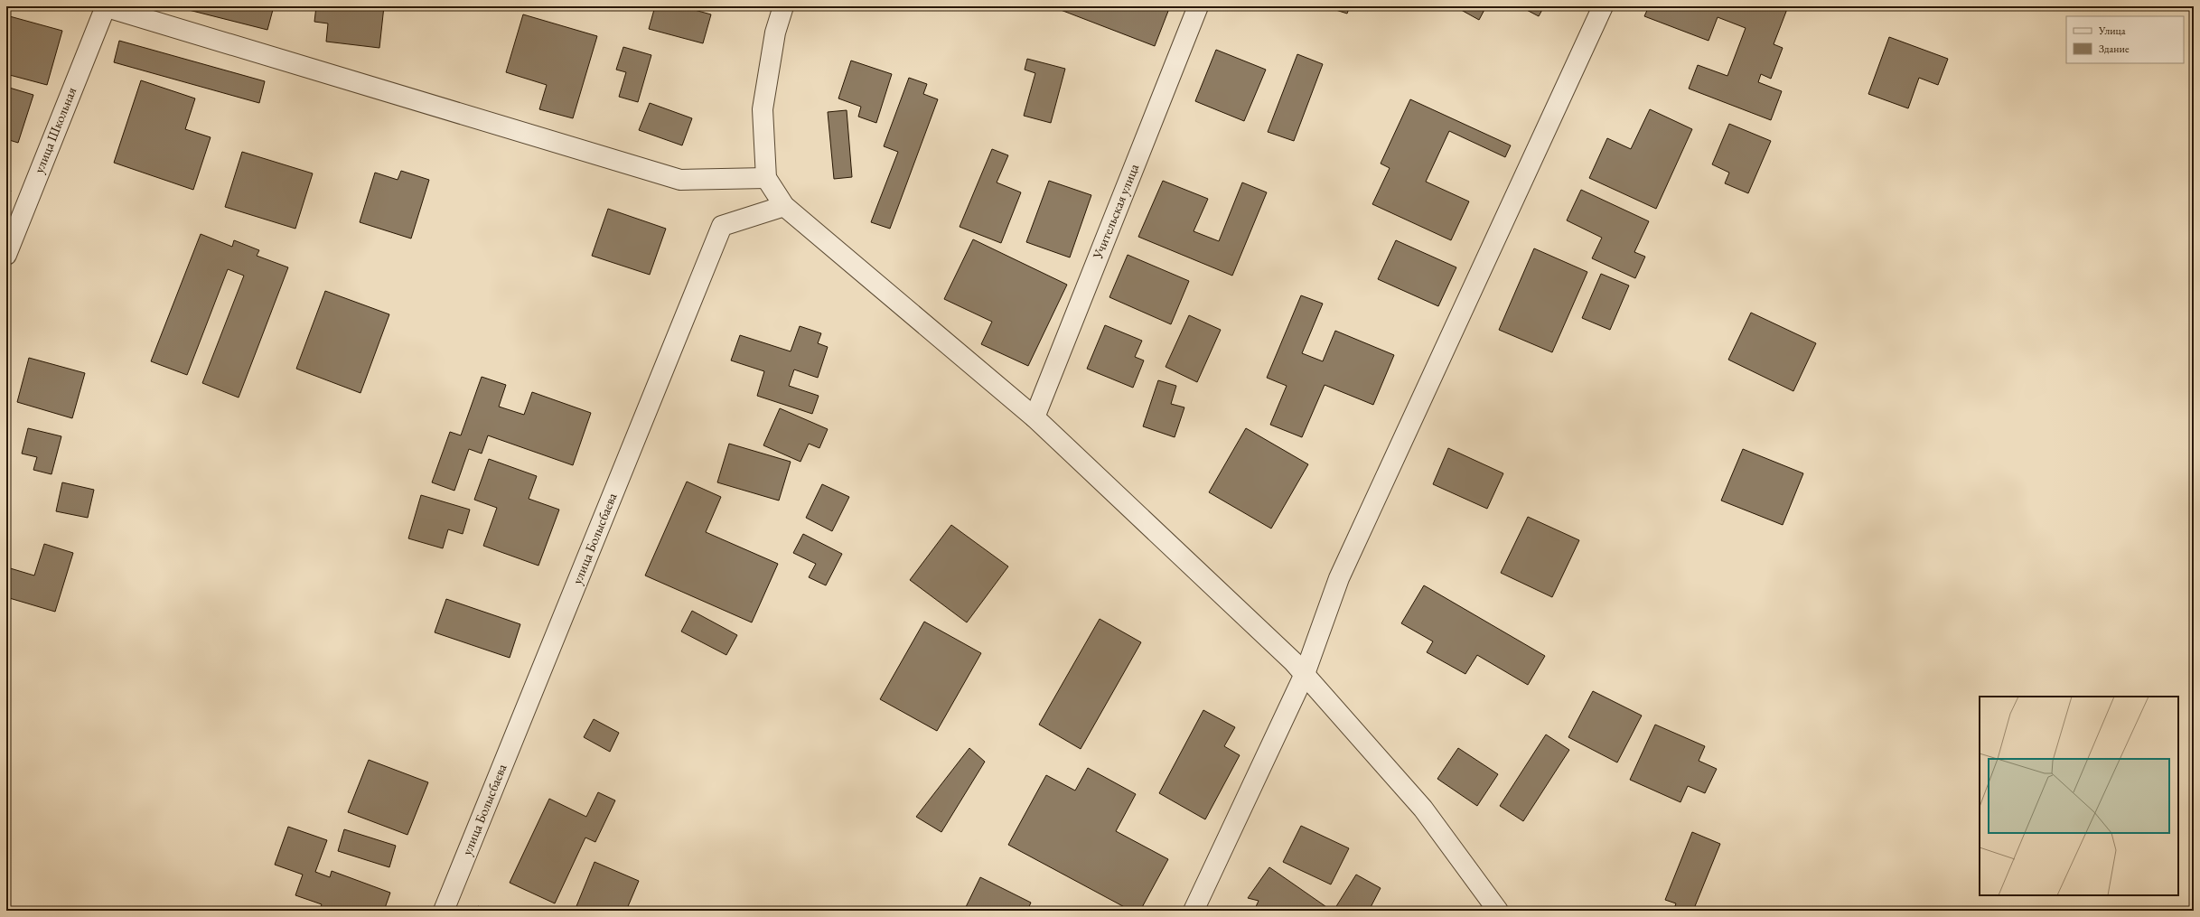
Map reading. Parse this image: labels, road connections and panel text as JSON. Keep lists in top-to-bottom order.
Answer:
{
  "streets": {
    "street": ["улица Школьная", "Учительская улица", "улица Болысбаева"]
  },
  "legend": ["Улица", "Здание"]
}
